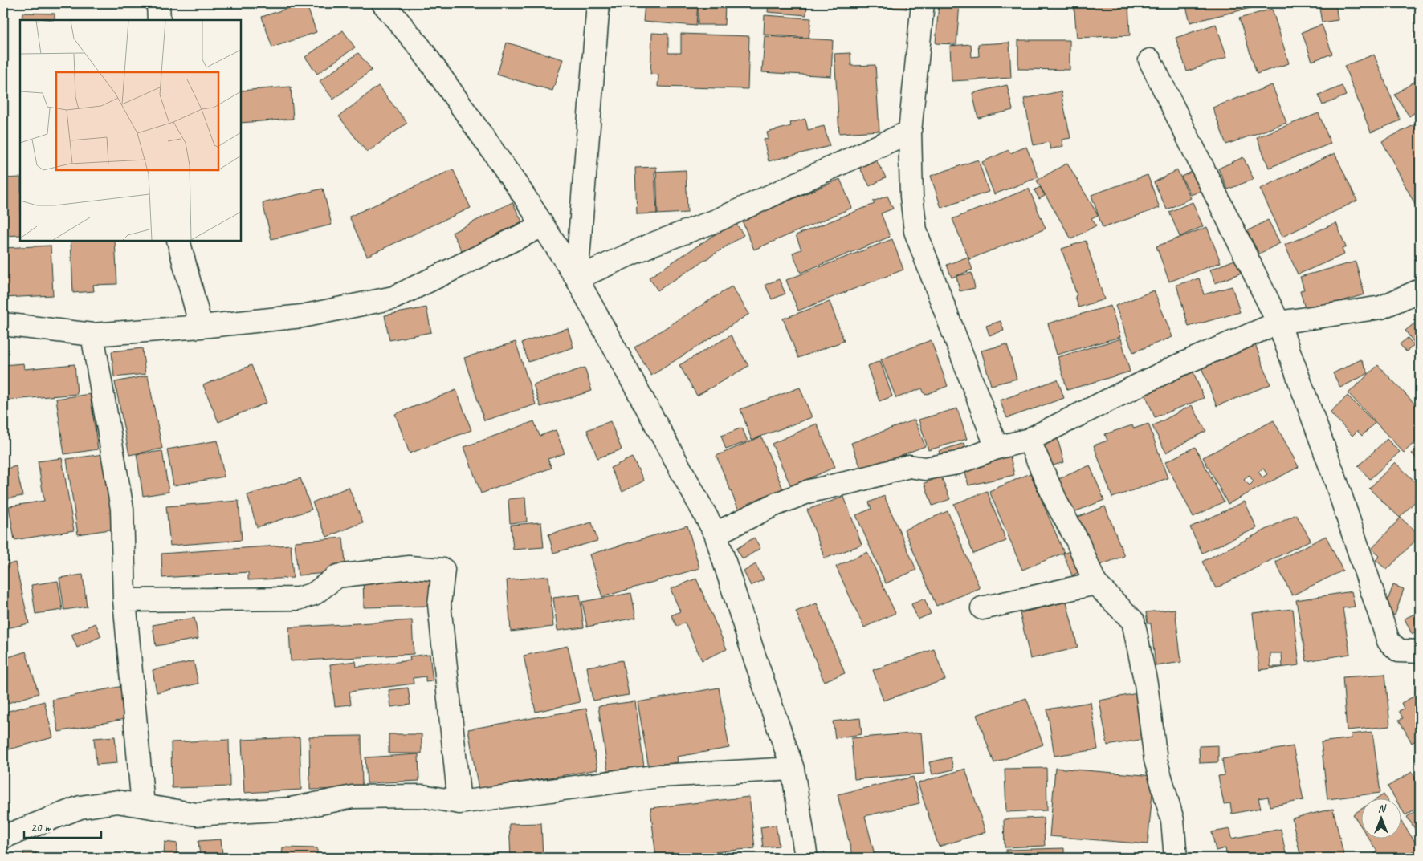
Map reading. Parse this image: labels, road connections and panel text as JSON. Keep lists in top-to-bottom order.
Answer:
{
  "scale_bar": "20 m",
  "north": "top"
}
